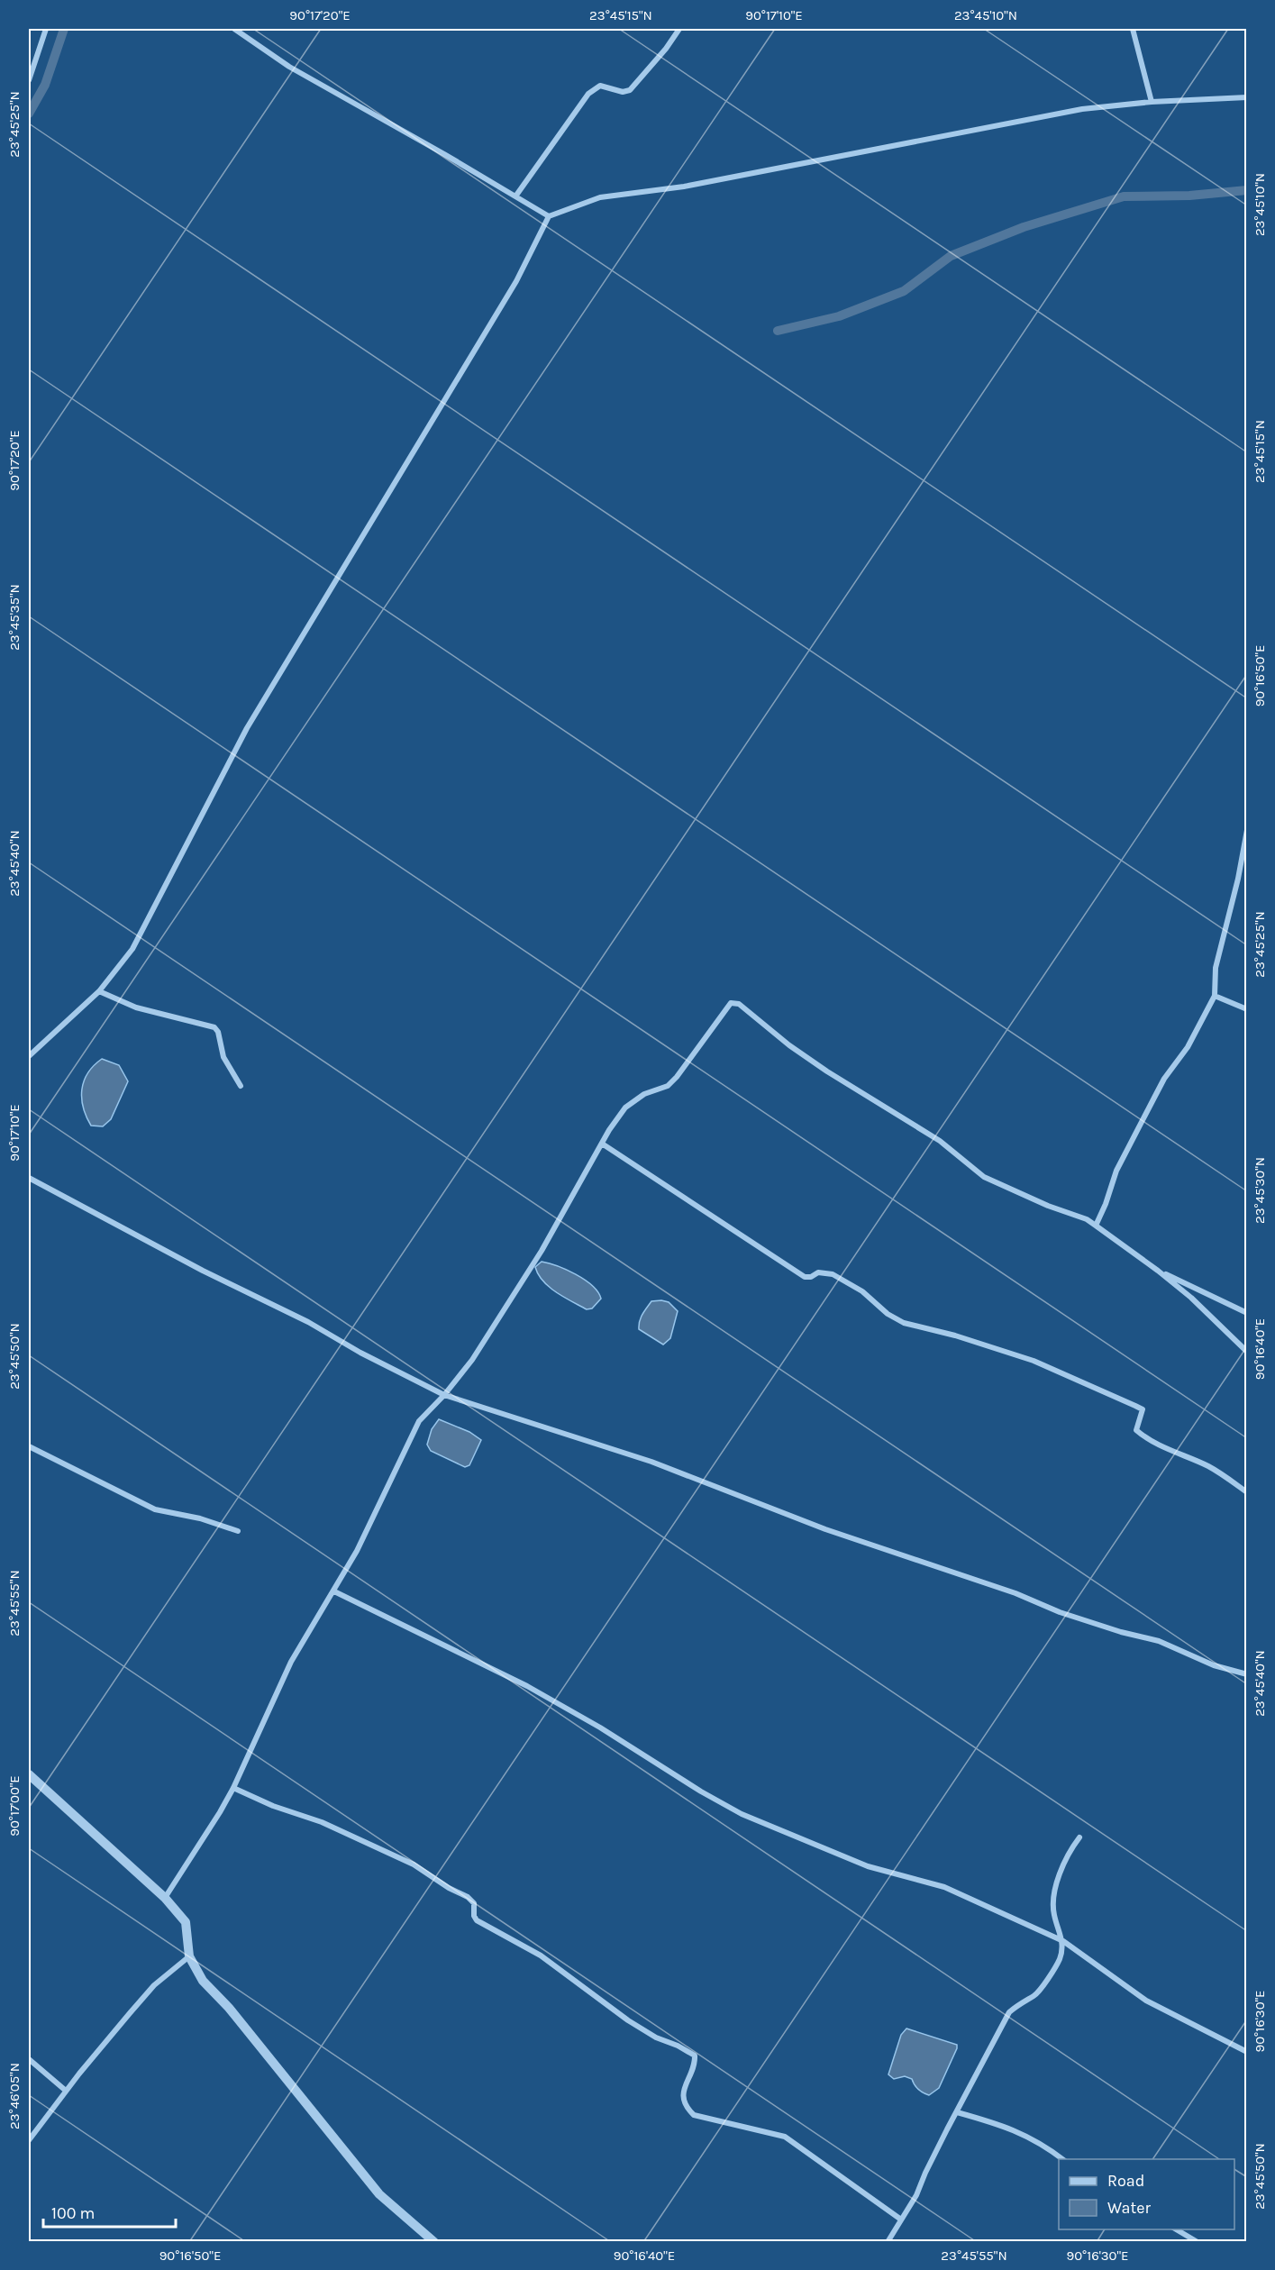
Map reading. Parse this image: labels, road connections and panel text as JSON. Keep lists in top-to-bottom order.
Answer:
{
  "legend": ["Road", "Water"],
  "scale_bar": "100 m",
  "coordinates": [
    "90°17'20\"E",
    "23°45'15\"N",
    "90°17'10\"E",
    "23°45'10\"N",
    "23°45'25\"N",
    "23°45'35\"N",
    "90°16'50\"E",
    "23°45'40\"N",
    "23°45'30\"N",
    "90°16'40\"E",
    "23°45'50\"N",
    "23°45'55\"N",
    "90°17'00\"E",
    "90°16'30\"E",
    "23°46'05\"N"
  ]
}
